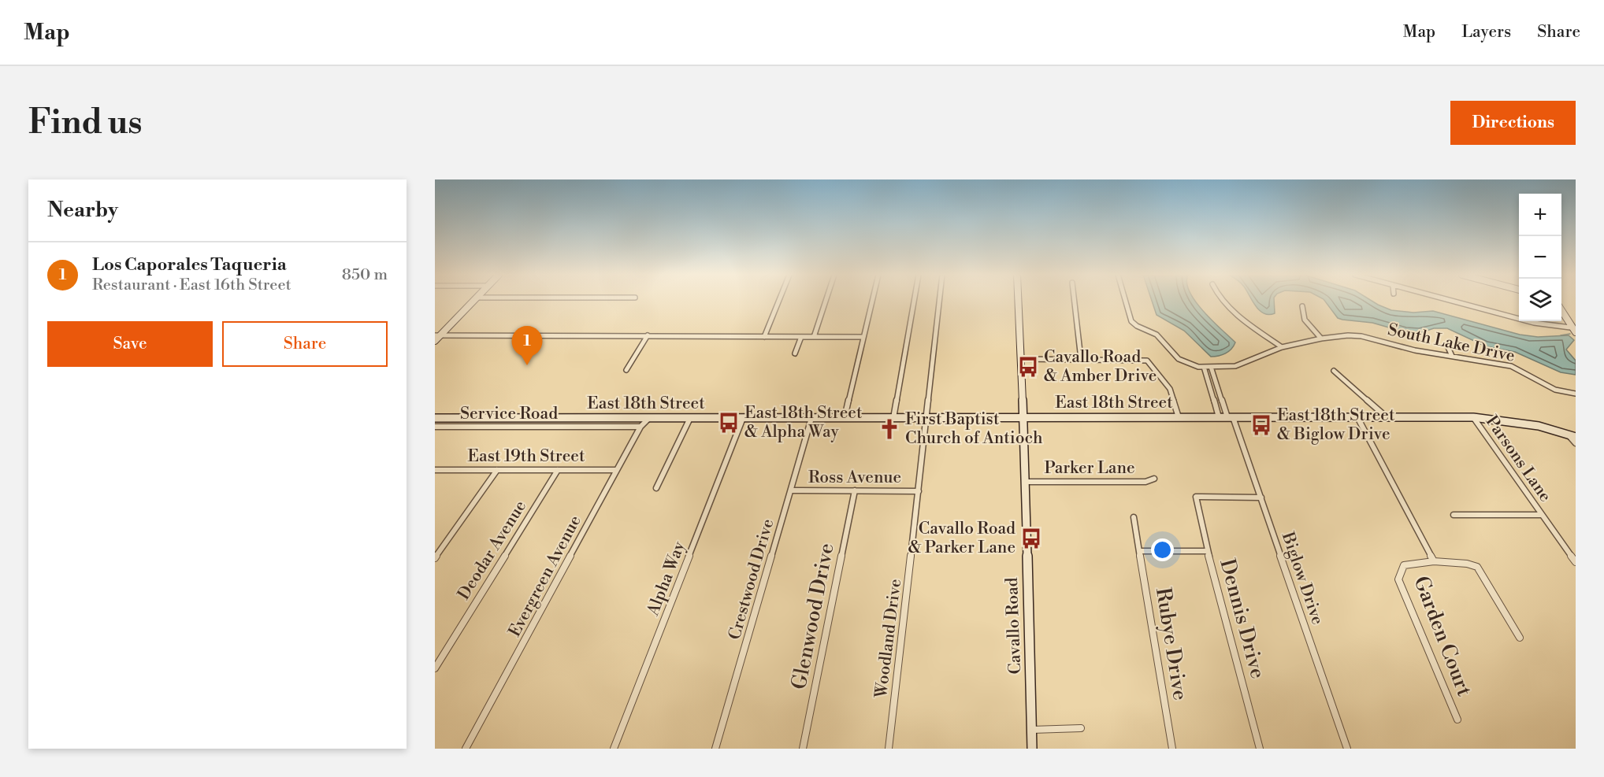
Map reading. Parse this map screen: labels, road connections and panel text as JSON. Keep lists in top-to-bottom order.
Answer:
{
  "streets": {
    "main road": ["East 18th Street", "Cavallo Road"],
    "street": [
      "South Lake Drive",
      "Service Road",
      "East 19th Street",
      "Parsons Lane",
      "Parker Lane",
      "Ross Avenue",
      "Deodar Avenue",
      "Evergreen Avenue",
      "Alpha Way",
      "Biglow Drive",
      "Crestwood Drive",
      "Glenwood Drive",
      "Dennis Drive",
      "Garden Court",
      "Woodland Drive",
      "Rubye Drive"
    ]
  },
  "crossings": [
    ["South Lake Drive", "Biglow Drive"],
    ["East 18th Street", "Parsons Lane"],
    ["East 18th Street", "Evergreen Avenue"],
    ["East 18th Street", "Alpha Way"],
    ["East 18th Street", "Biglow Drive"],
    ["East 18th Street", "Crestwood Drive"],
    ["East 18th Street", "Cavallo Road"],
    ["East 18th Street", "Woodland Drive"],
    ["Service Road", "Evergreen Avenue"],
    ["East 19th Street", "Deodar Avenue"],
    ["East 19th Street", "Evergreen Avenue"],
    ["Parker Lane", "Cavallo Road"],
    ["Ross Avenue", "Crestwood Drive"],
    ["Ross Avenue", "Glenwood Drive"],
    ["Ross Avenue", "Woodland Drive"],
    ["Biglow Drive", "Dennis Drive"]
  ],
  "places": {
    "bus stop": [
      "Cavallo Road & Amber Drive",
      "East 18th Street & Alpha Way",
      "East 18th Street & Biglow Drive",
      "Cavallo Road & Parker Lane"
    ],
    "church": ["First Baptist Church of Antioch"]
  },
  "page": {
    "header": "Map",
    "nav": ["Map", "Layers", "Share"],
    "buttons": [
      "Directions",
      ["Save", "Share"]
    ],
    "title": "Find us",
    "heading": "Nearby",
    "map_buttons": ["+", "−"],
    "list": [
      {
        "mark": "1",
        "name": "Los Caporales Taqueria",
        "note": "Restaurant · East 16th Street",
        "value": "850 m"
      }
    ],
    "pins": "1"
  }
}
